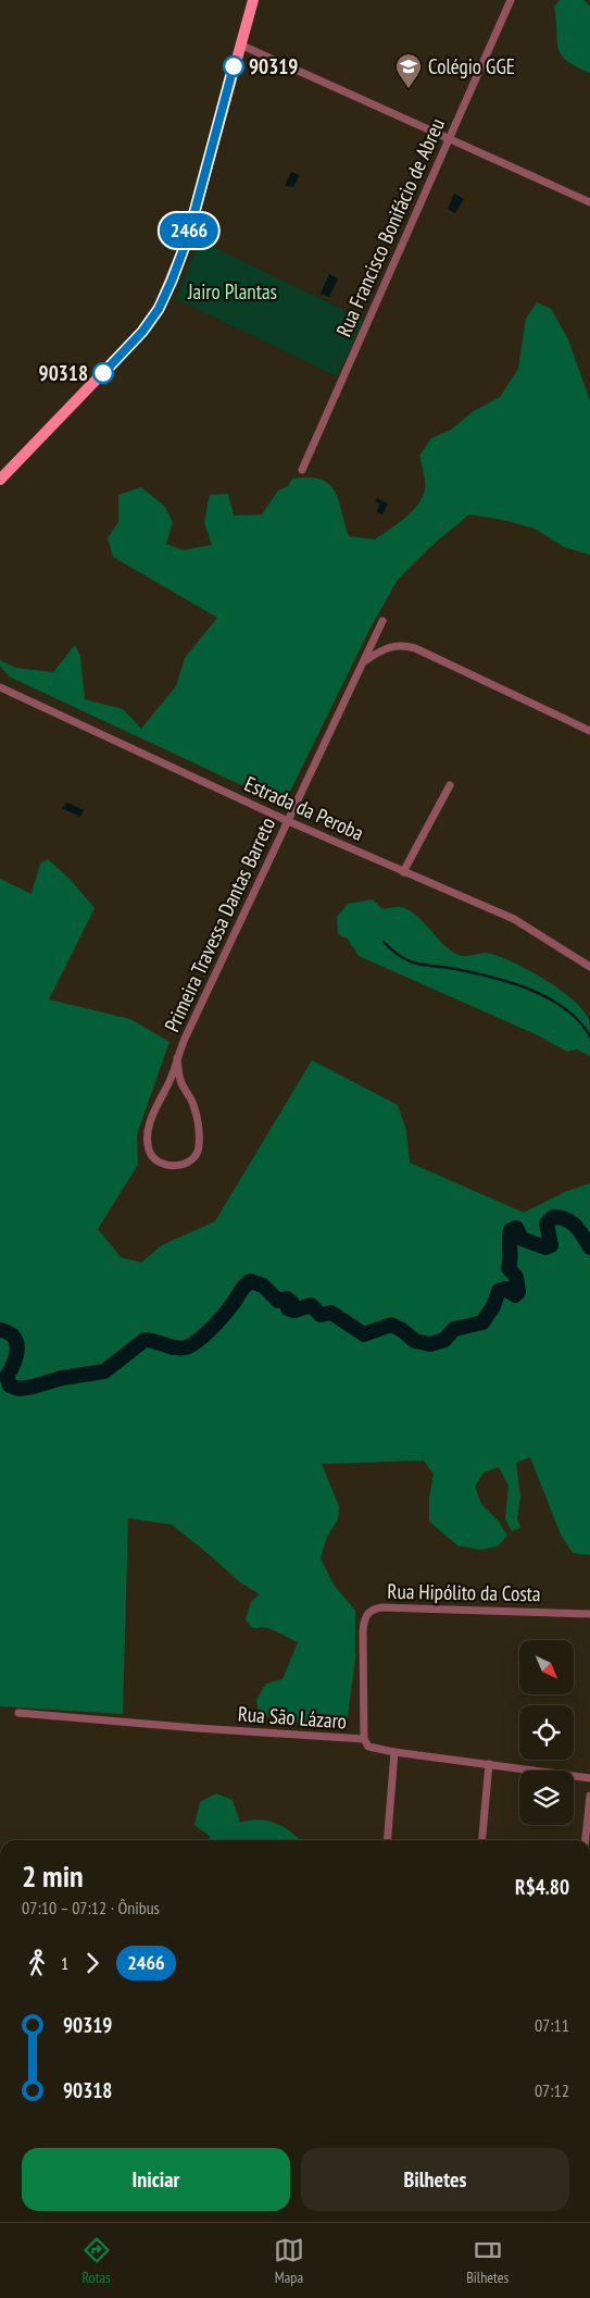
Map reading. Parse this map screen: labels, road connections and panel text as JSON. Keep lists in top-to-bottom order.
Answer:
{
  "streets": {
    "street": [
      "Rua Francisco Bonifácio de Abreu",
      "Estrada da Peroba",
      "Primeira Travessa Dantas Barreto",
      "Rua Hipólito da Costa",
      "Rua São Lázaro"
    ]
  },
  "crossings": [
    ["Estrada da Peroba", "Primeira Travessa Dantas Barreto"],
    ["Rua Hipólito da Costa", "Rua São Lázaro"]
  ],
  "parks": ["Jairo Plantas"],
  "places": {
    "other": ["90319", "90318"],
    "school or university": ["Colégio GGE"]
  },
  "lines": ["bus line 2466"],
  "north": "bottom right",
  "page": {
    "on_map": "2466",
    "heading": ["2 min", "07:10 – 07:12 · Ônibus", "R$4.80"],
    "legs": ["1", "2466"],
    "list": [
      {
        "name": "90319",
        "value": "07:11"
      },
      {
        "name": "90318",
        "value": "07:12"
      }
    ],
    "buttons": ["Iniciar", "Bilhetes"],
    "tabs": ["Rotas", "Mapa", "Bilhetes"]
  }
}
